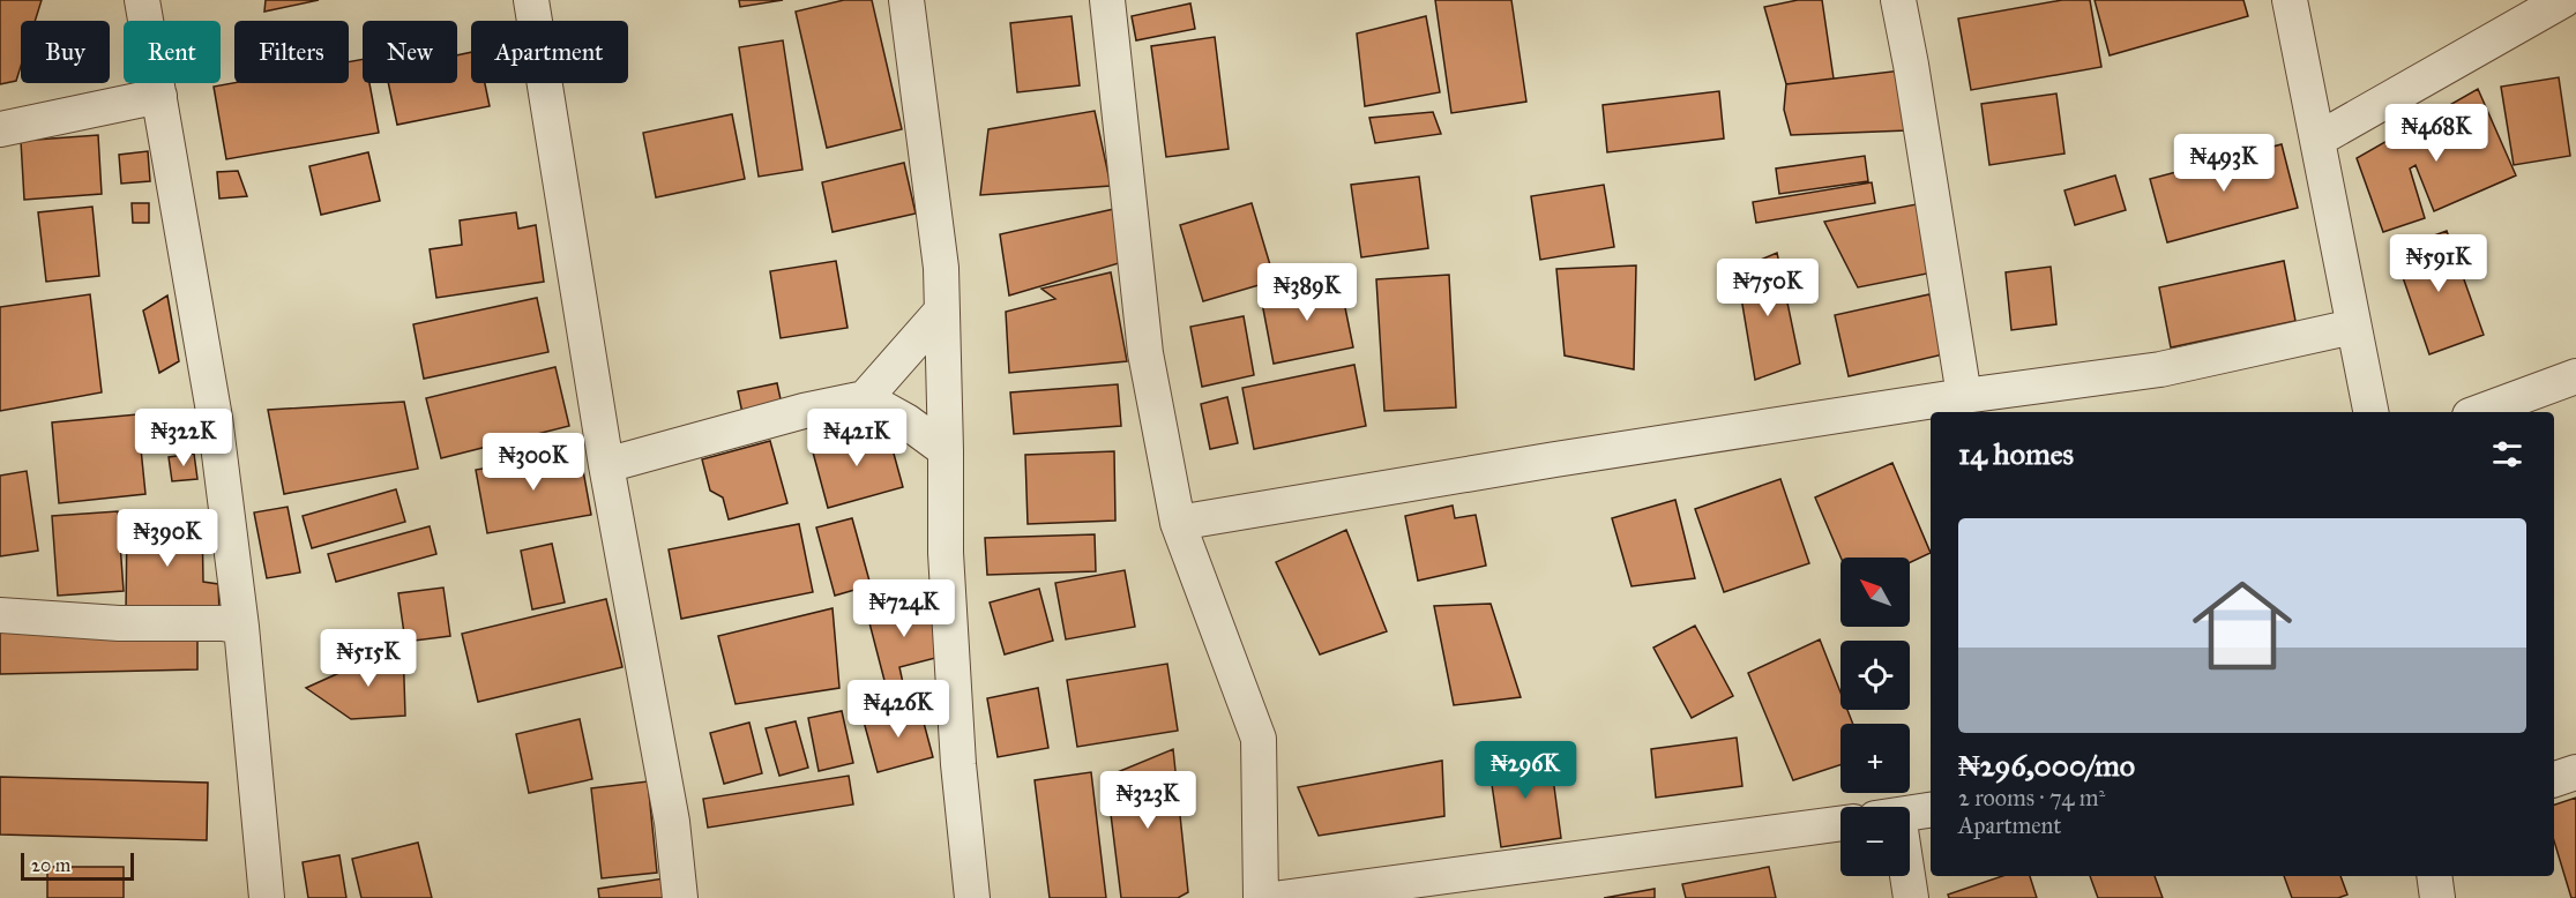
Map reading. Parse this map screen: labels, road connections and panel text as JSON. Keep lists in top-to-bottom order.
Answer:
{
  "scale_bar": "20 m",
  "north": "top left",
  "page": {
    "chip": [
      "Buy",
      "Rent",
      "Filters",
      "New",
      "Apartment"
    ],
    "price": [
      "₦468K",
      "₦493K",
      "₦591K",
      "₦750K",
      "₦389K",
      "₦322K",
      "₦421K",
      "₦300K",
      "₦390K",
      "₦724K",
      "₦515K",
      "₦426K",
      "₦296K",
      "₦323K"
    ],
    "heading": "14 homes",
    "list": [
      {
        "name": "₦296,000/mo",
        "note": "2 rooms · 74 m² · Apartment"
      }
    ],
    "map_buttons": ["+", "−"],
    "scale": "20 m"
  }
}
